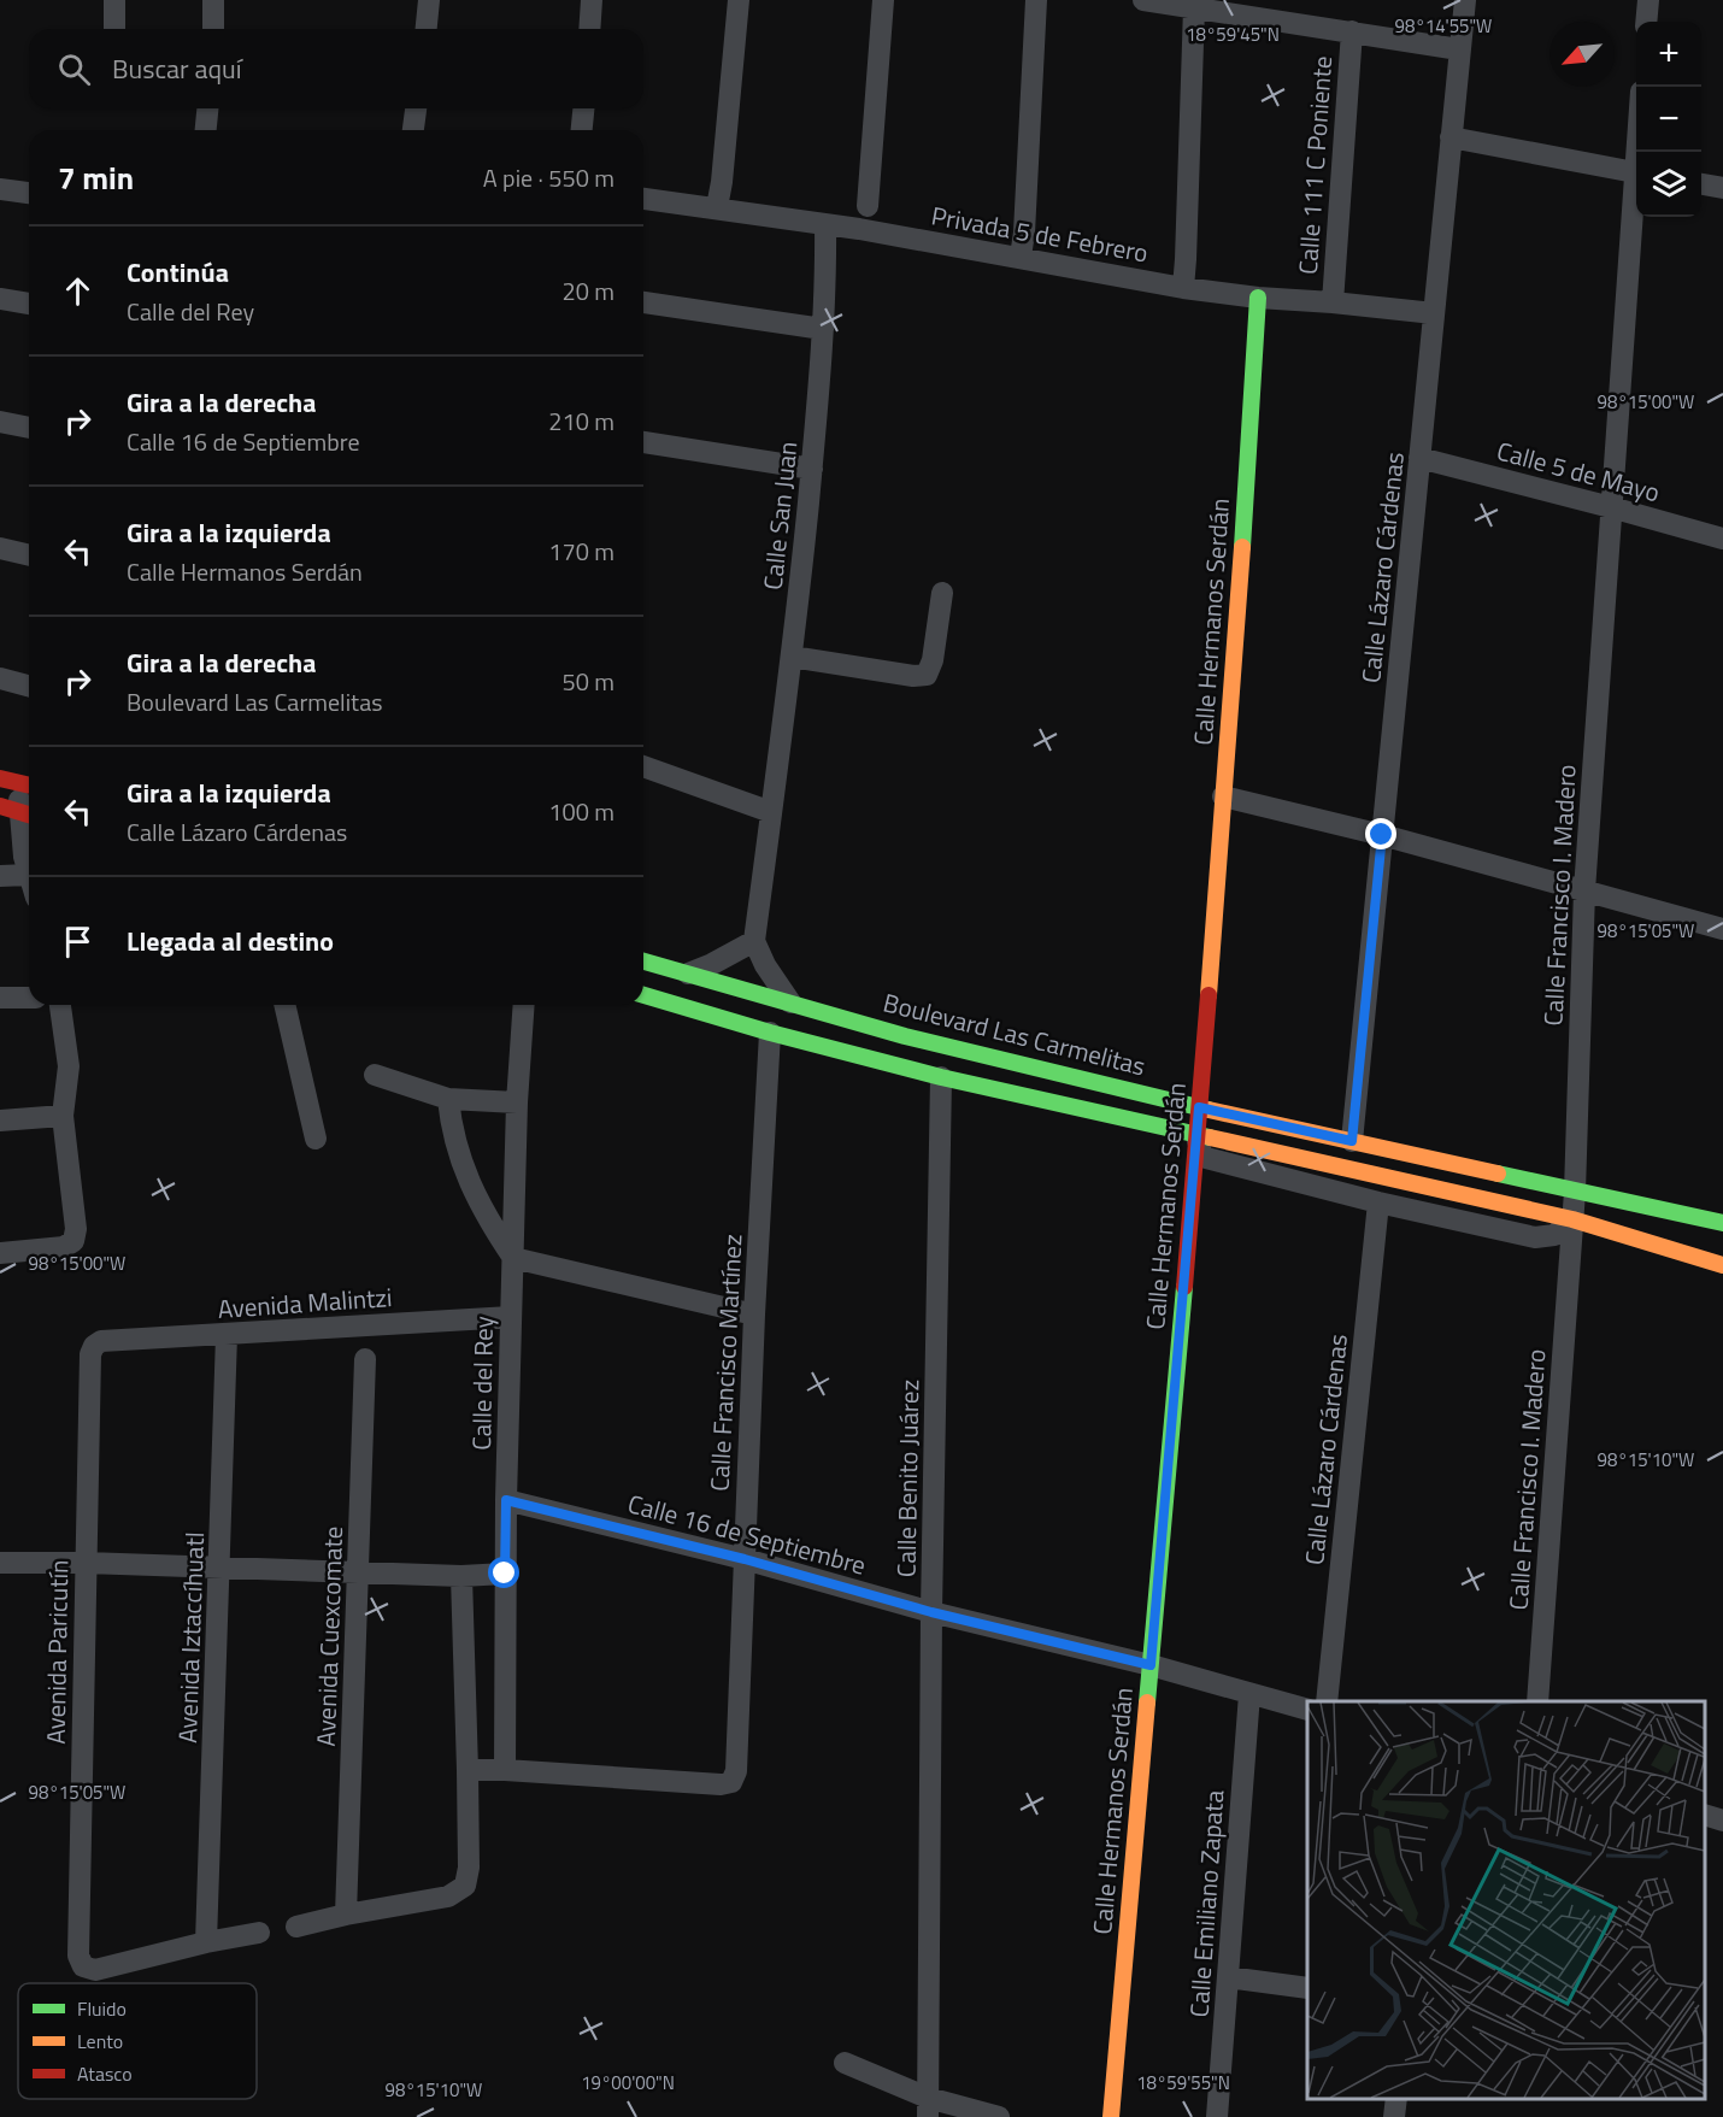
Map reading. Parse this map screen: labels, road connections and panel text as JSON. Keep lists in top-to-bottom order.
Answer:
{
  "streets": {
    "main road": ["Calle Hermanos Serdán", "Boulevard Las Carmelitas"],
    "street": [
      "Calle 111 C Poniente",
      "Privada 5 de Febrero",
      "Calle 5 de Mayo",
      "Calle San Juan",
      "Calle Lázaro Cárdenas",
      "Calle Francisco I. Madero",
      "Avenida Malintzi",
      "Calle Francisco Martínez",
      "Calle del Rey",
      "Calle Benito Juárez",
      "Calle 16 de Septiembre",
      "Avenida Cuexcomate",
      "Avenida Iztaccíhuatl",
      "Avenida Paricutín",
      "Calle Emiliano Zapata"
    ]
  },
  "crossings": [
    ["Calle 111 C Poniente", "Privada 5 de Febrero"],
    ["Privada 5 de Febrero", "Calle San Juan"],
    ["Privada 5 de Febrero", "Calle Lázaro Cárdenas"],
    ["Privada 5 de Febrero", "Calle Hermanos Serdán"],
    ["Calle 5 de Mayo", "Calle Lázaro Cárdenas"],
    ["Calle 5 de Mayo", "Calle Francisco I. Madero"],
    ["Calle Lázaro Cárdenas", "Boulevard Las Carmelitas"],
    ["Calle Hermanos Serdán", "Boulevard Las Carmelitas"],
    ["Calle Hermanos Serdán", "Calle 16 de Septiembre"],
    ["Calle Francisco I. Madero", "Boulevard Las Carmelitas"],
    ["Avenida Malintzi", "Calle del Rey"],
    ["Avenida Malintzi", "Avenida Iztaccíhuatl"],
    ["Avenida Malintzi", "Avenida Paricutín"],
    ["Calle Francisco Martínez", "Calle del Rey"],
    ["Calle Francisco Martínez", "Calle 16 de Septiembre"],
    ["Calle del Rey", "Calle 16 de Septiembre"],
    ["Calle Benito Juárez", "Calle 16 de Septiembre"],
    ["Calle 16 de Septiembre", "Calle Emiliano Zapata"],
    ["Avenida Iztaccíhuatl", "Avenida Paricutín"]
  ],
  "legend": ["Fluido", "Lento", "Atasco"],
  "north": "bottom left",
  "page": {
    "map_buttons": ["+", "−"],
    "search": "Buscar aquí",
    "heading": ["7 min", "A pie · 550 m"],
    "list": [
      ["Continúa", "Calle del Rey", "20 m"],
      ["Gira a la derecha", "Calle 16 de Septiembre", "210 m"],
      ["Gira a la izquierda", "Calle Hermanos Serdán", "170 m"],
      ["Gira a la derecha", "Boulevard Las Carmelitas", "50 m"],
      ["Gira a la izquierda", "Calle Lázaro Cárdenas", "100 m"],
      "Llegada al destino"
    ]
  },
  "coordinates": [
    "98°14'55\"W",
    "18°59'45\"N",
    "98°15'00\"W",
    "98°15'05\"W",
    "98°15'10\"W",
    "19°00'00\"N",
    "18°59'55\"N"
  ]
}
